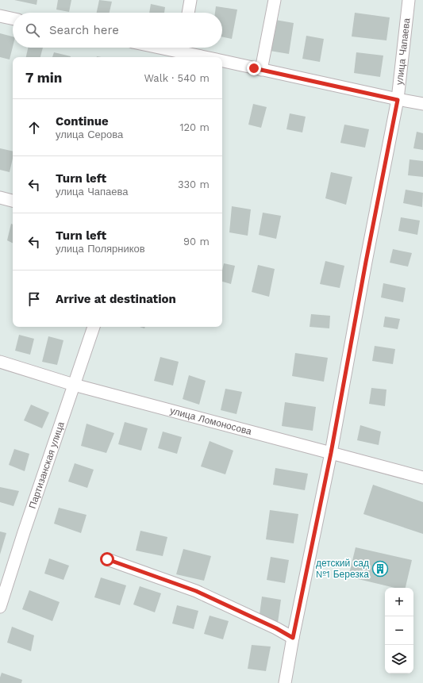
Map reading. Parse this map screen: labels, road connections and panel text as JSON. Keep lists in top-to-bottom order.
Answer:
{
  "streets": {
    "street": ["улица Чапаева", "улица Ломоносова", "Партизанская улица"]
  },
  "crossings": [
    ["улица Чапаева", "улица Ломоносова"],
    ["улица Ломоносова", "Партизанская улица"]
  ],
  "places": {
    "building": ["детский сад №1 Березка"]
  },
  "page": {
    "search": "Search here",
    "heading": ["7 min", "Walk · 540 m"],
    "list": [
      ["Continue", "улица Серова", "120 m"],
      ["Turn left", "улица Чапаева", "330 m"],
      ["Turn left", "улица Полярников", "90 m"],
      "Arrive at destination"
    ],
    "map_buttons": ["+", "−"]
  }
}
